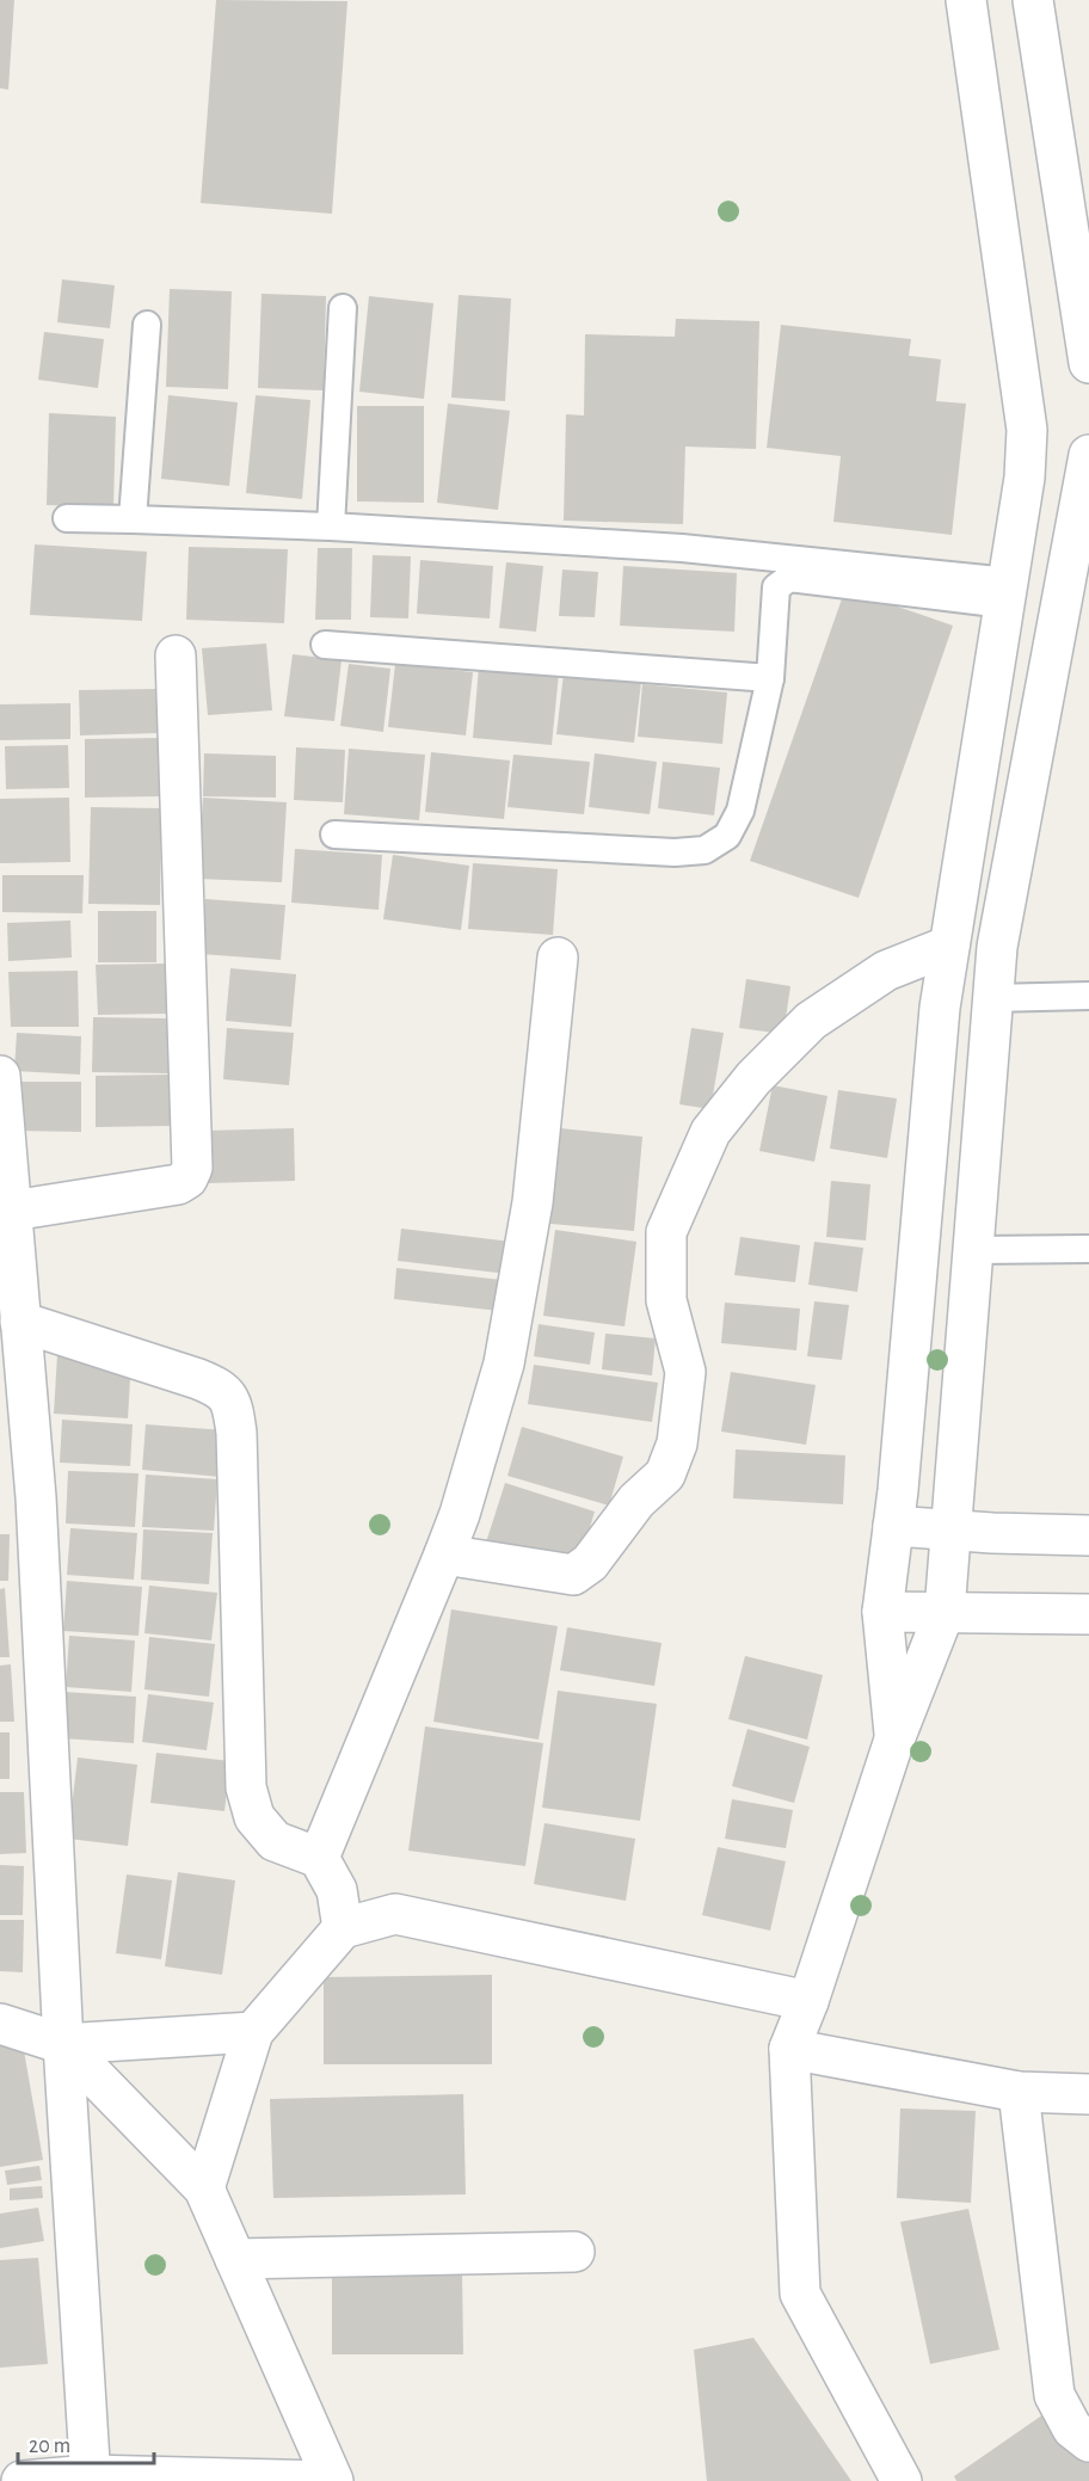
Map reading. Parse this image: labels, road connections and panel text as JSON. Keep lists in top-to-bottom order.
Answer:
{
  "scale_bar": "20 m"
}
